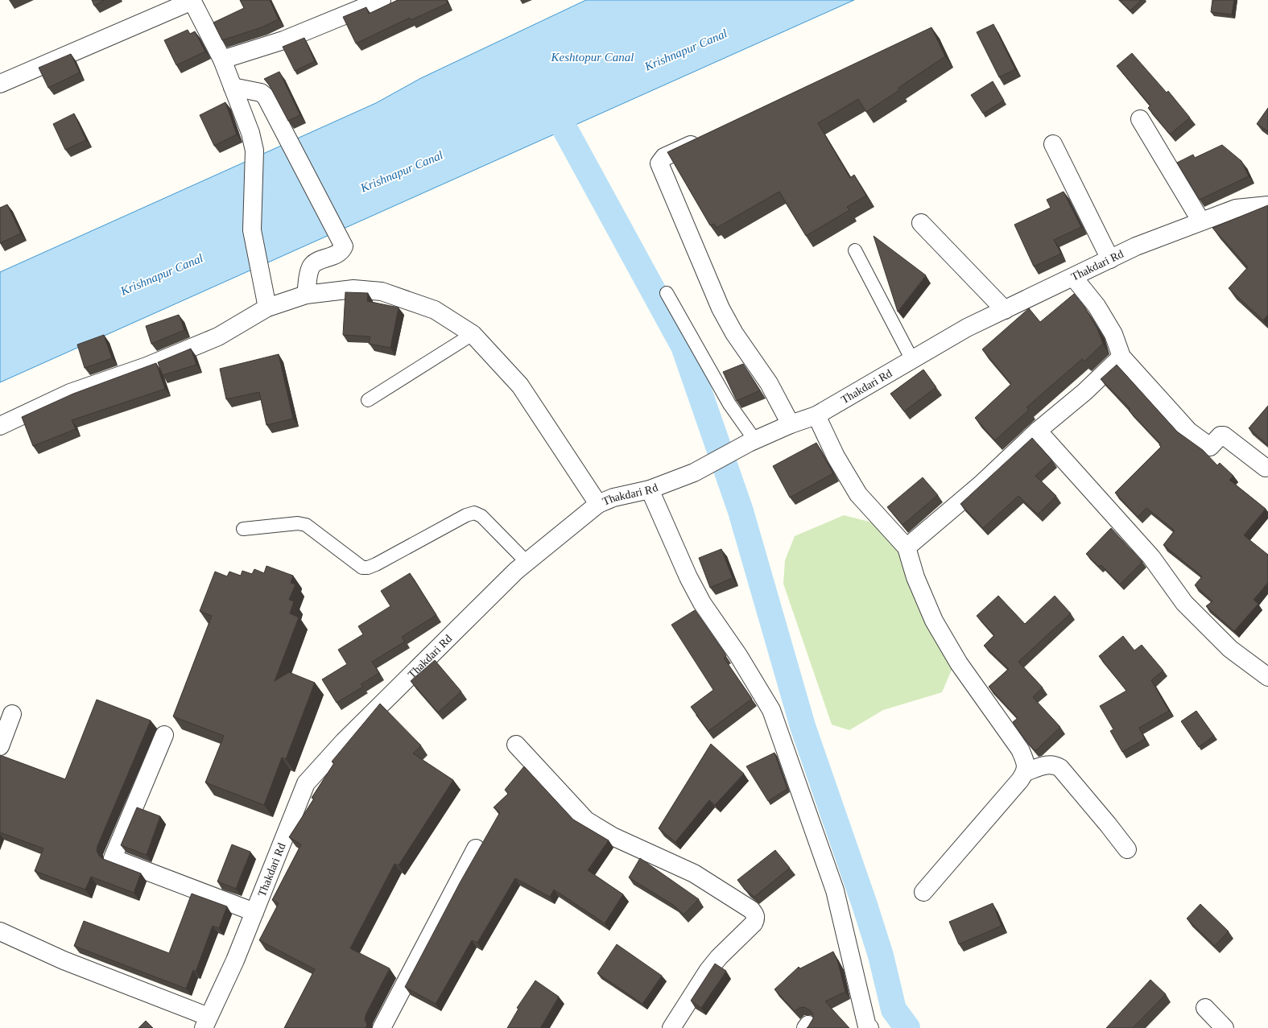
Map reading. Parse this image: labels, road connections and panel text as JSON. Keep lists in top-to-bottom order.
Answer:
{
  "streets": {
    "street": ["Thakdari Rd"]
  },
  "water": ["Krishnapur Canal", "Keshtopur Canal"]
}
